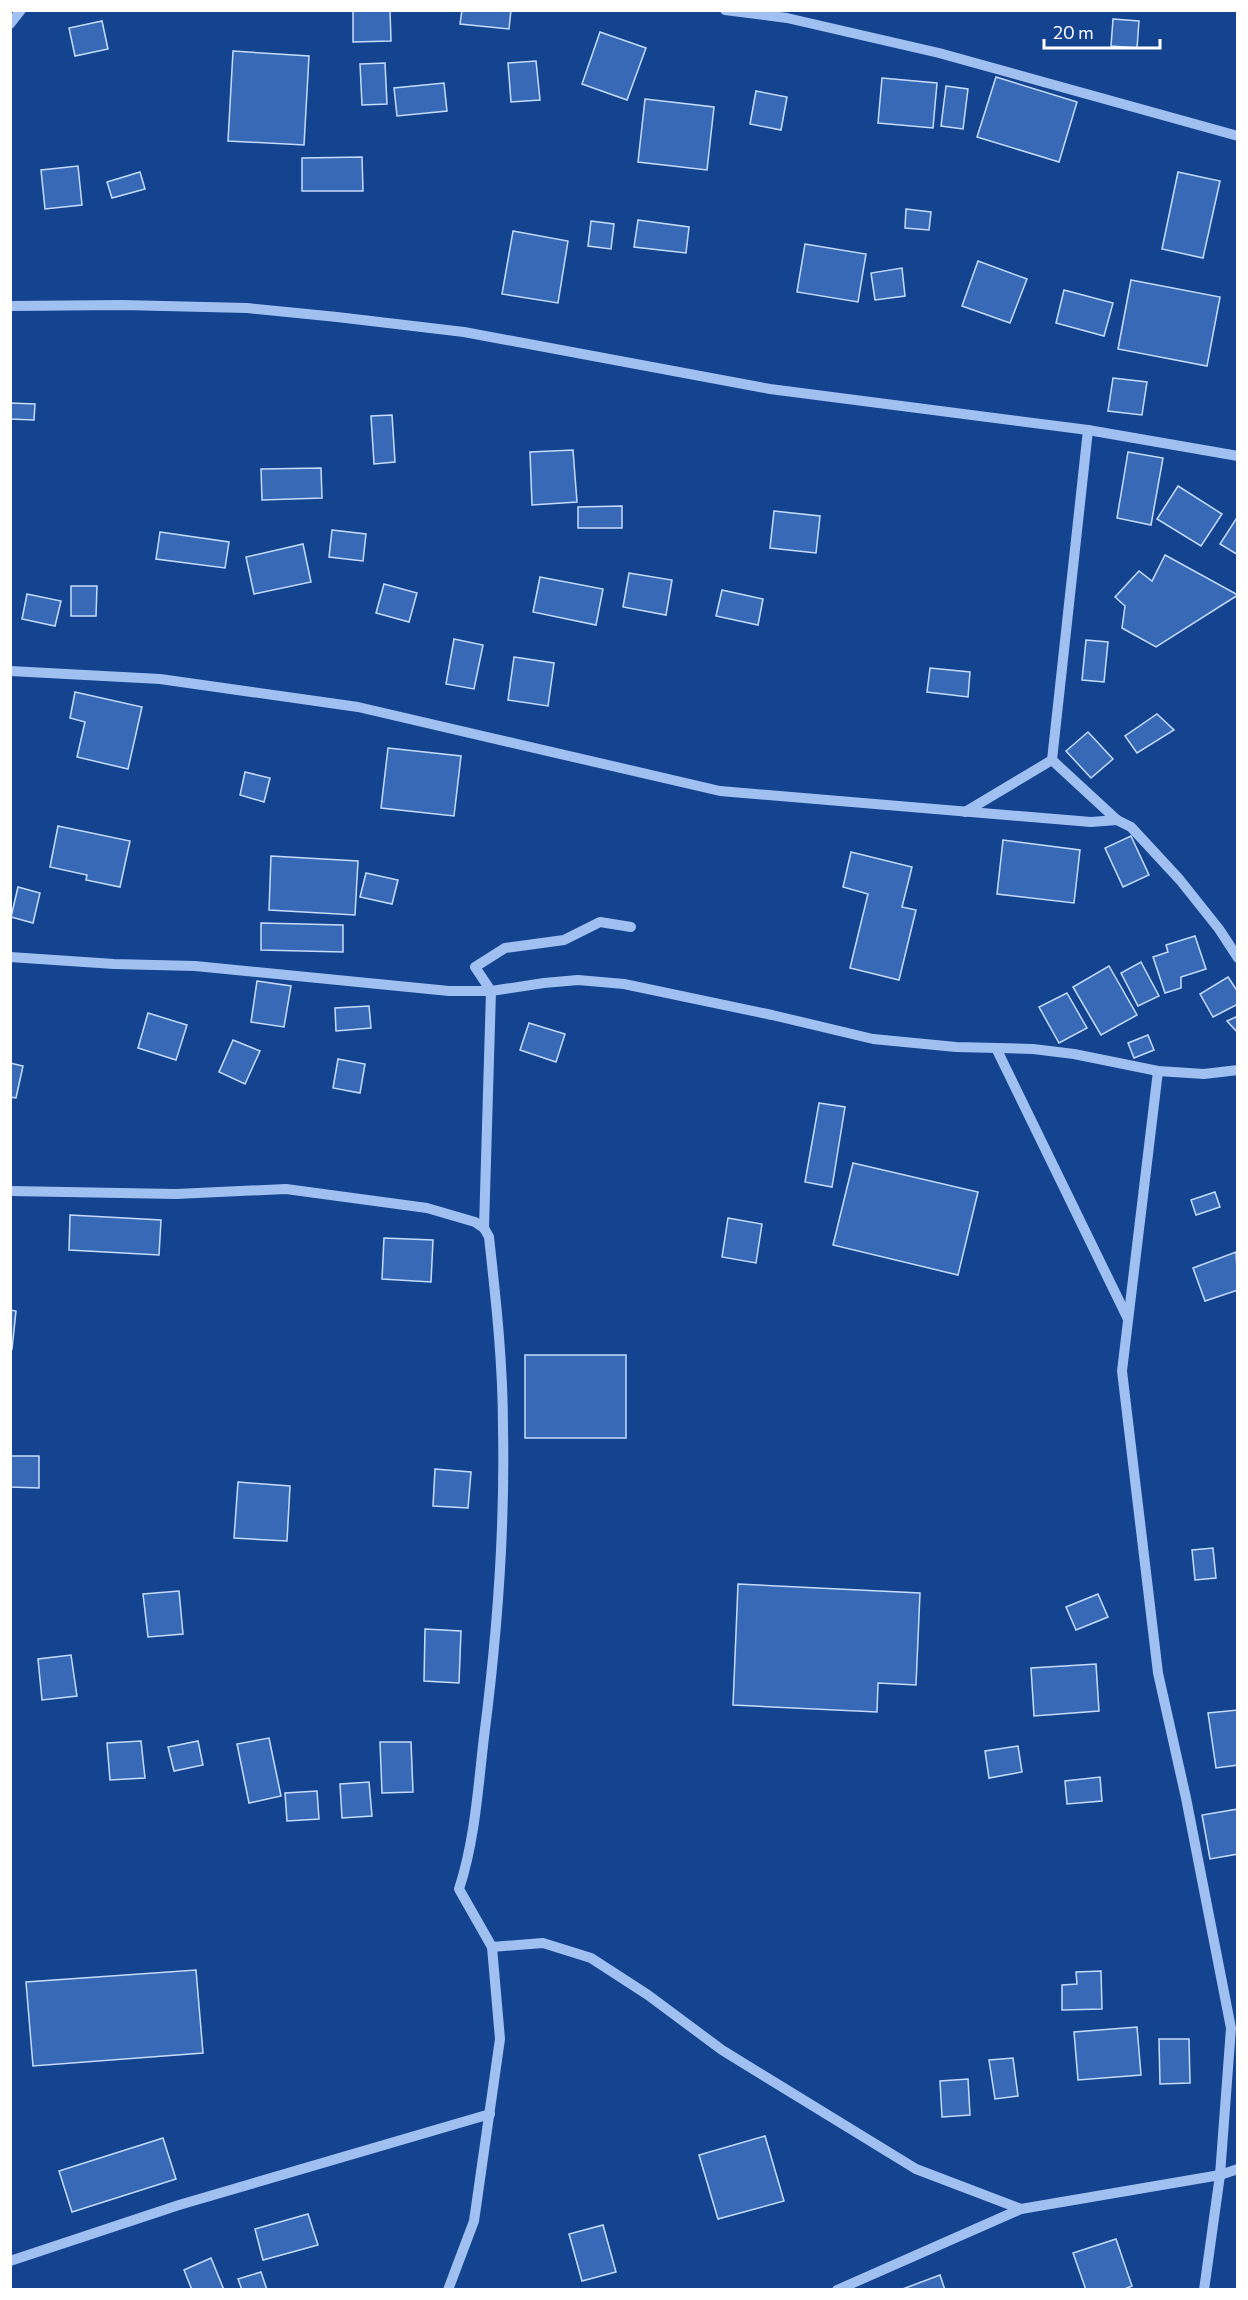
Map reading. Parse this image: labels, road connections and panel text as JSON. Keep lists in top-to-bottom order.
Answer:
{
  "scale_bar": "20 m"
}
